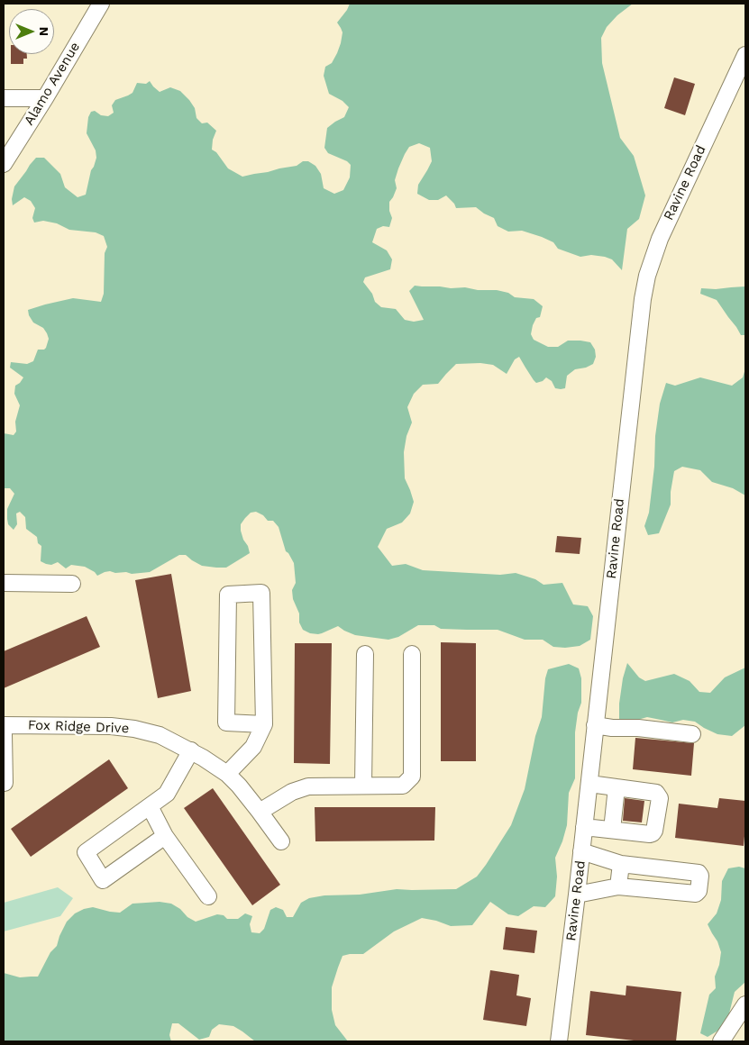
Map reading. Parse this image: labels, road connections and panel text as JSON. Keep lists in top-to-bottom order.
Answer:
{
  "streets": {
    "street": ["Alamo Avenue", "Ravine Road", "Fox Ridge Drive"]
  },
  "north": "right"
}
